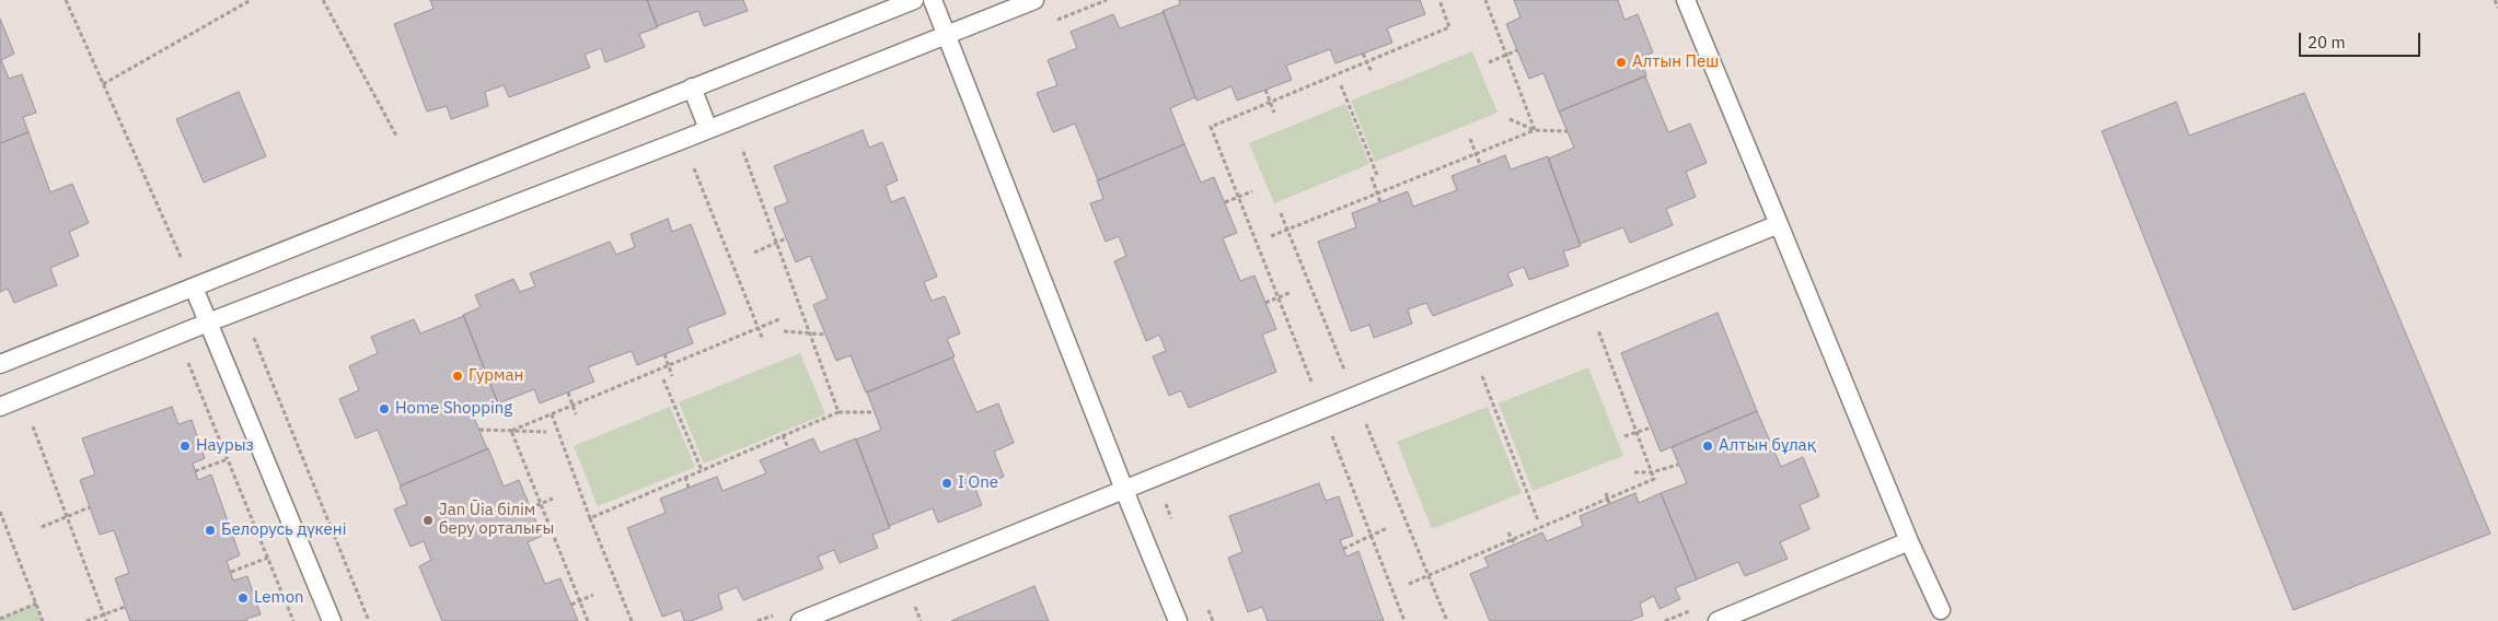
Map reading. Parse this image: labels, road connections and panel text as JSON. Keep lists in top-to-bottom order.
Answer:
{
  "places": [
    "Алтын Пеш",
    "Гурман",
    "Home Shopping",
    "Наурыз",
    "Алтын бұлақ",
    "I One",
    "Jan Ūia білім беру орталығы",
    "Белорусь дүкені",
    "Lemon"
  ],
  "scale_bar": "20 m"
}
